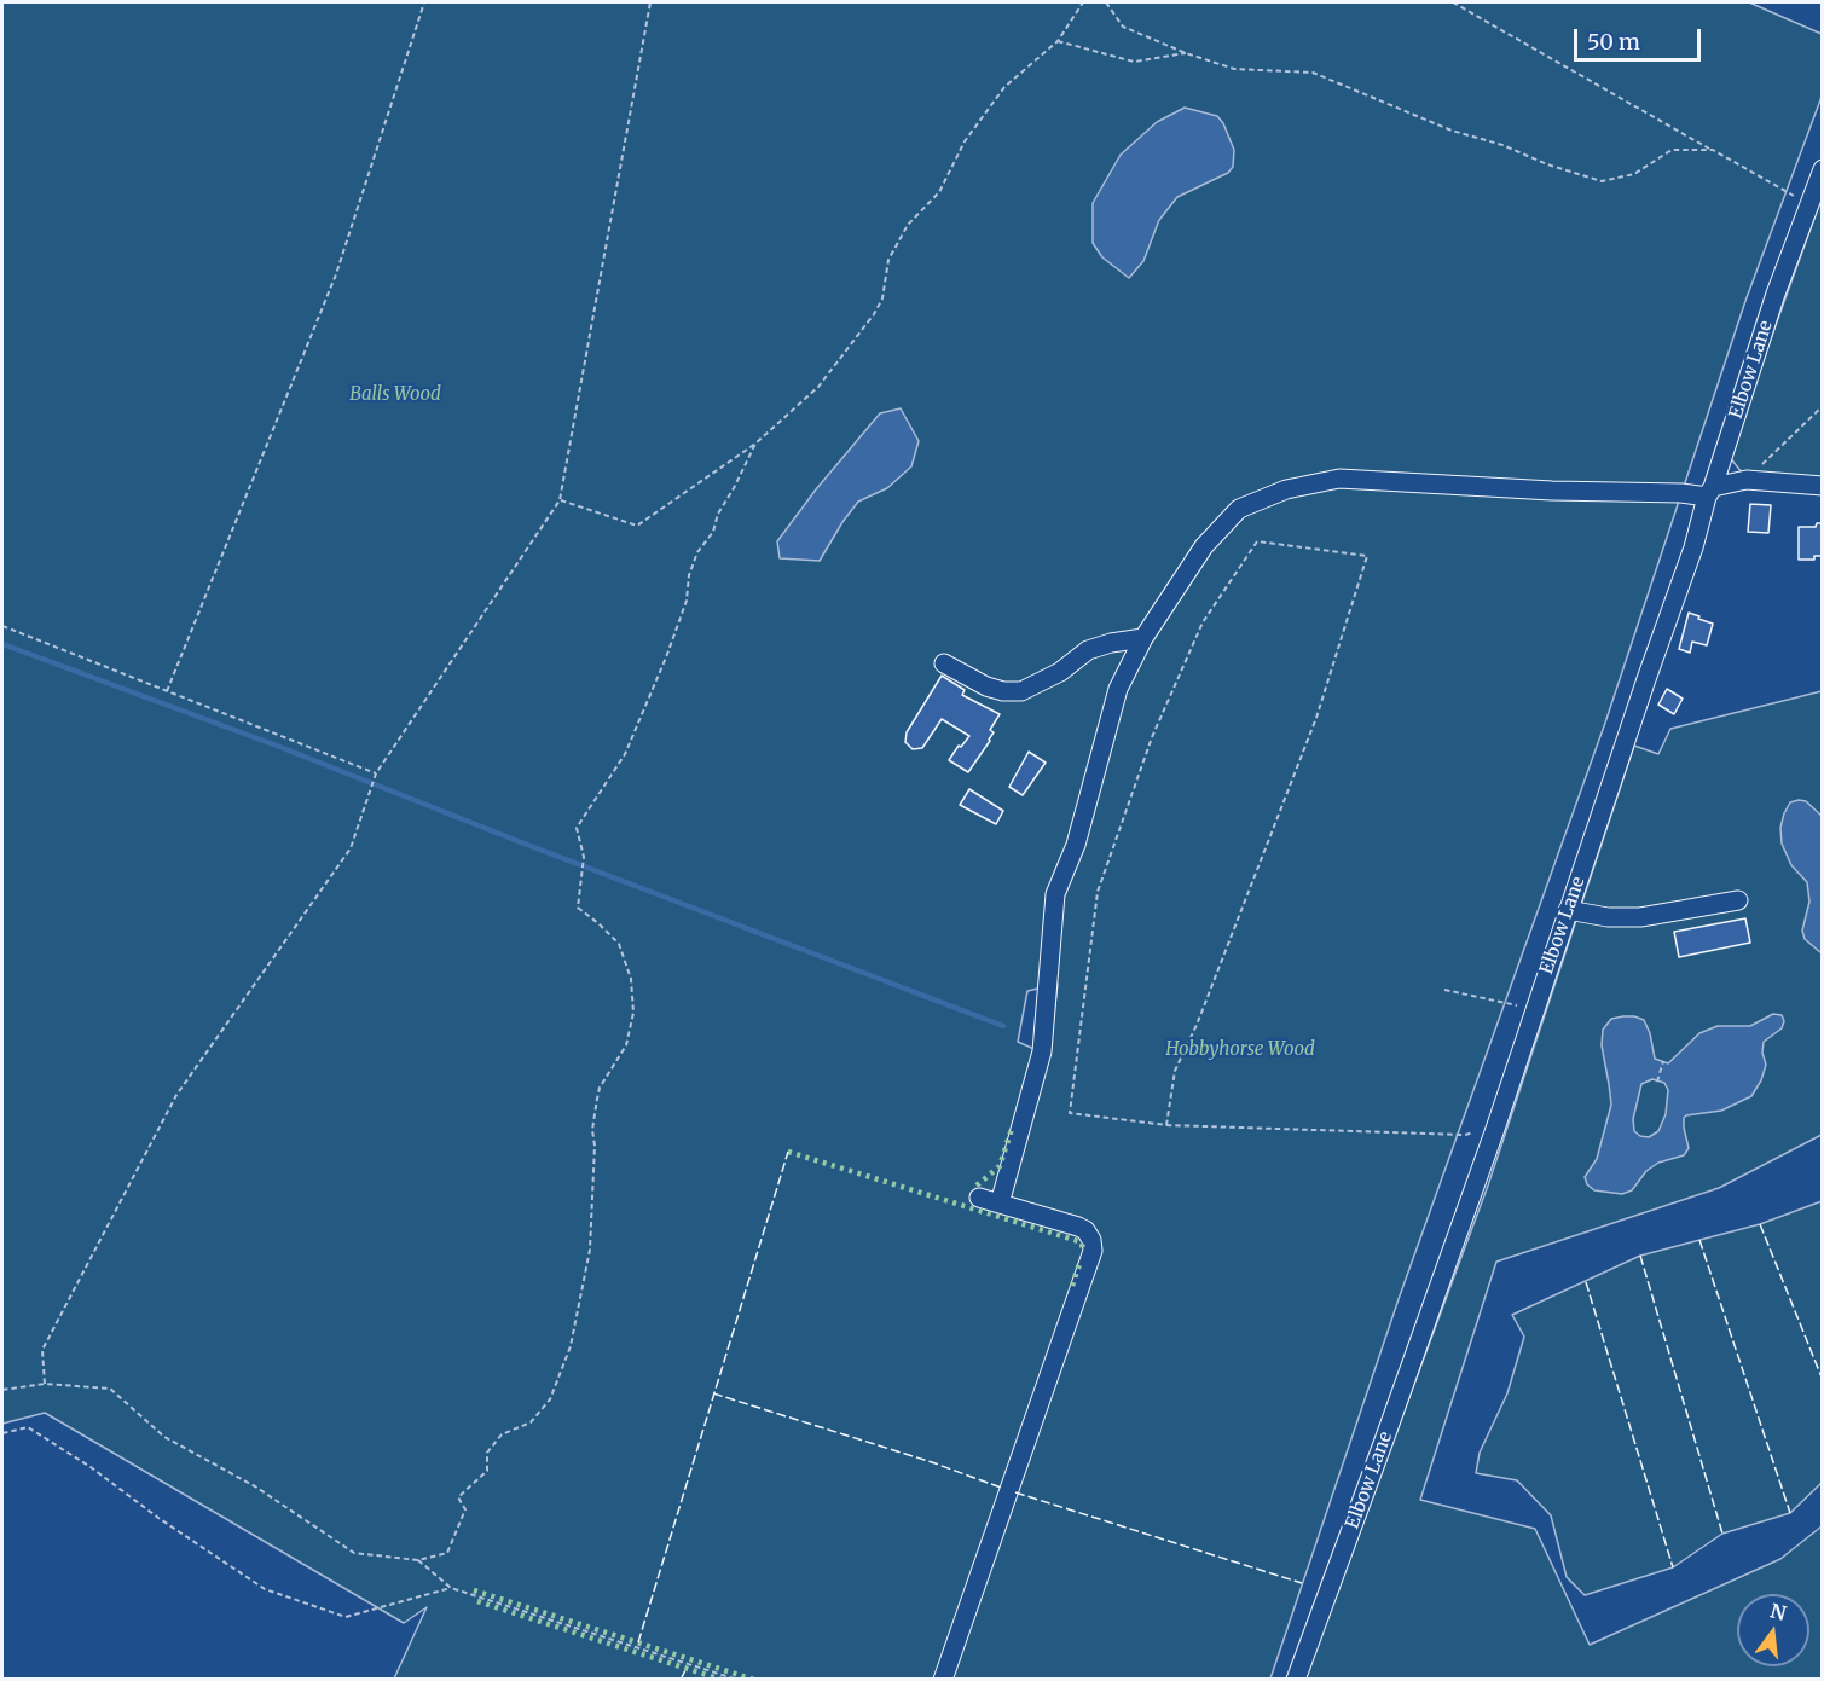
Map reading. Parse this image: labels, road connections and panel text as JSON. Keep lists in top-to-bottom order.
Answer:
{
  "streets": {
    "lane": ["Elbow Lane"]
  },
  "parks": ["Balls Wood", "Hobbyhorse Wood"],
  "scale_bar": "50 m",
  "north": "top"
}
